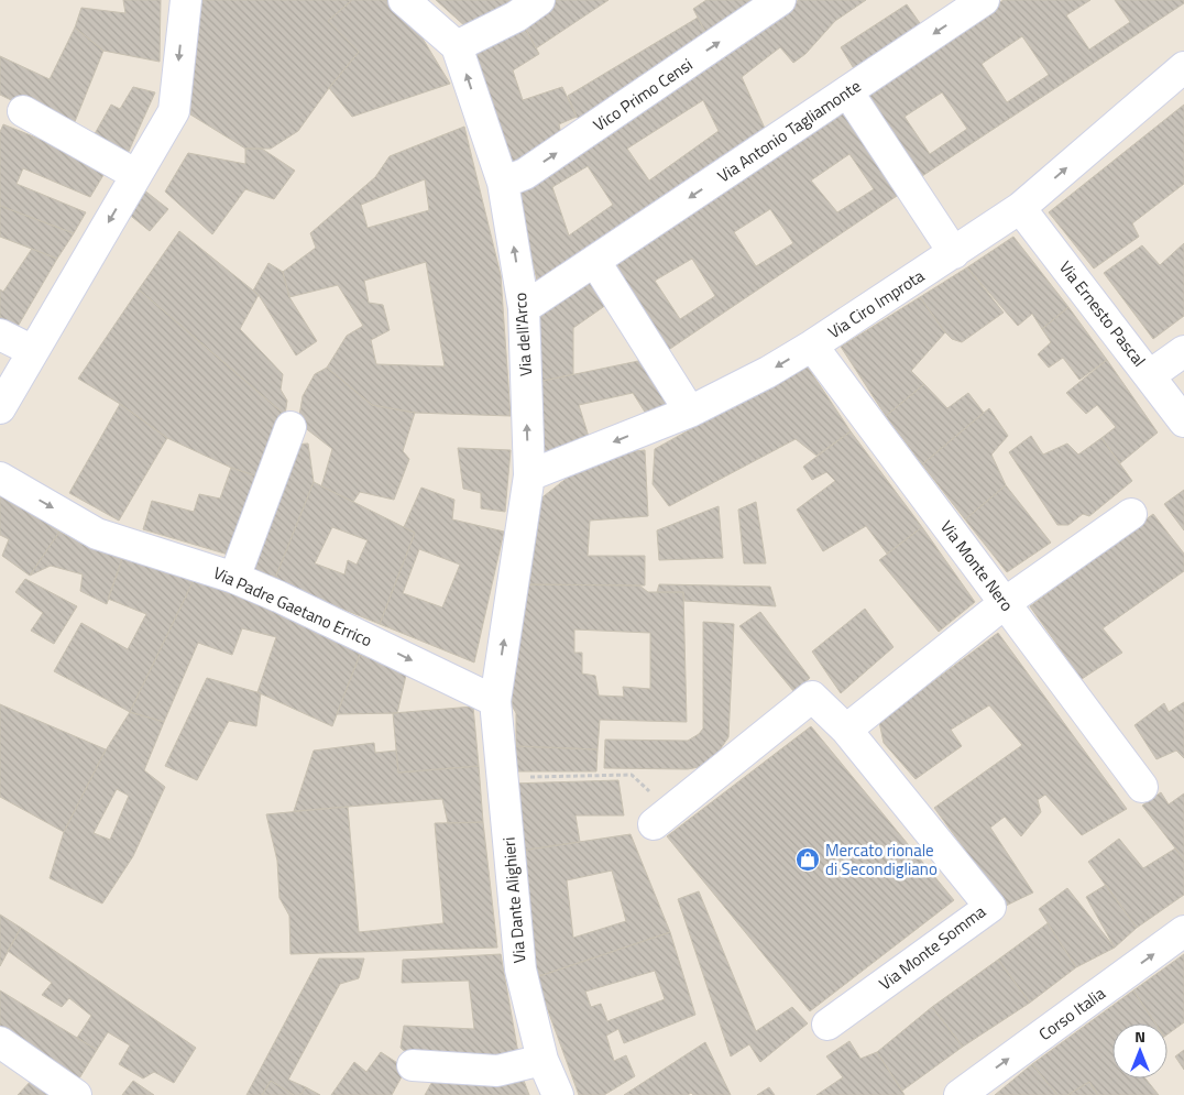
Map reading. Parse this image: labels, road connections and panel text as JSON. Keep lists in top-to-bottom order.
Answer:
{
  "streets": {
    "street": [
      "Vico Primo Censi",
      "Via Antonio Tagliamonte",
      "Via Ciro Improta",
      "Via Ernesto Pascal",
      "Via dell'Arco",
      "Via Monte Nero",
      "Via Padre Gaetano Errico",
      "Via Dante Alighieri",
      "Via Monte Somma",
      "Corso Italia"
    ]
  },
  "crossings": [
    ["Vico Primo Censi", "Via dell'Arco"],
    ["Via Antonio Tagliamonte", "Via dell'Arco"],
    ["Via Ciro Improta", "Via Ernesto Pascal"],
    ["Via Ciro Improta", "Via dell'Arco"],
    ["Via Ciro Improta", "Via Monte Nero"],
    ["Via dell'Arco", "Via Padre Gaetano Errico"],
    ["Via dell'Arco", "Via Dante Alighieri"],
    ["Via Padre Gaetano Errico", "Via Dante Alighieri"]
  ],
  "one_way": [
    "Vico Primo Censi",
    "Via Antonio Tagliamonte",
    "Via dell'Arco",
    "Via Padre Gaetano Errico",
    "Corso Italia"
  ],
  "places": {
    "shop": ["Mercato rionale di Secondigliano"]
  },
  "north": "top"
}
